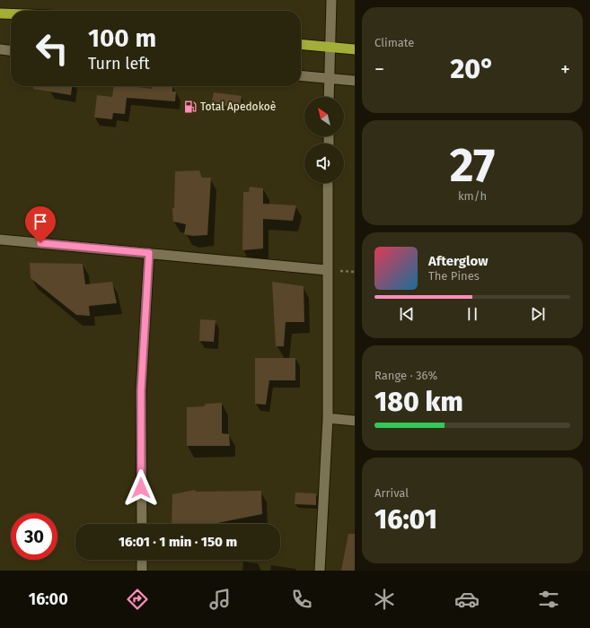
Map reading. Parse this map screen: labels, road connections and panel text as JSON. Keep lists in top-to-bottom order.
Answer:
{
  "places": {
    "fuel station": ["Total Apedokoè"]
  },
  "north": "top left",
  "page": {
    "tile": [
      "Climate",
      ["27", "km/h"],
      ["Range · 36%", "180 km"],
      ["Arrival", "16:01"]
    ],
    "turn": ["100 m", "Turn left"],
    "heat": ["−", "20°", "+"],
    "song": ["Afterglow", "The Pines"],
    "limit": "30",
    "trip": "16:01 · 1 min · 150 m",
    "tabs": "16:00"
  }
}
